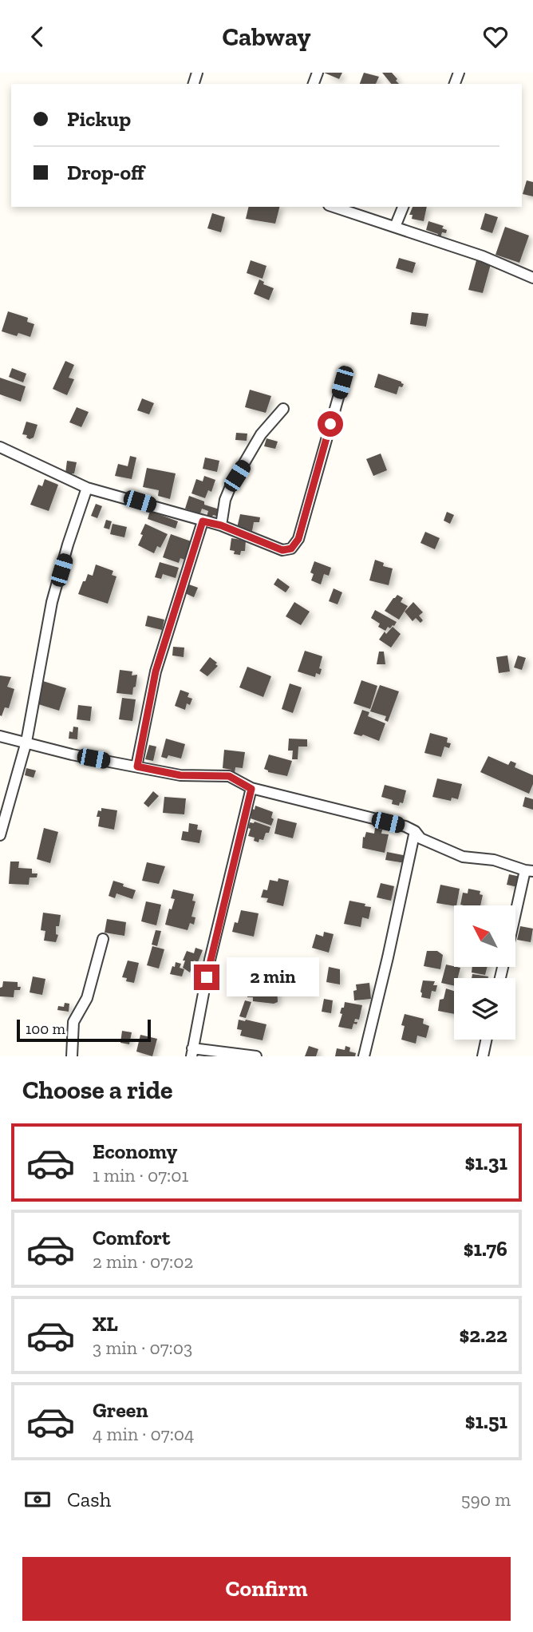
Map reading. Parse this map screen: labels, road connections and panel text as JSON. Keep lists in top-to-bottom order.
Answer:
{
  "scale_bar": "100 m",
  "north": "top left",
  "page": {
    "header": "Cabway",
    "banner": ["Pickup", "Drop-off"],
    "bubble": "2 min",
    "scale": "100 m",
    "heading": "Choose a ride",
    "list": [
      {
        "name": "Economy",
        "note": "1 min · 07:01",
        "value": "$1.31"
      },
      {
        "name": "Comfort",
        "note": "2 min · 07:02",
        "value": "$1.76"
      },
      {
        "name": "XL",
        "note": "3 min · 07:03",
        "value": "$2.22"
      },
      {
        "name": "Green",
        "note": "4 min · 07:04",
        "value": "$1.51"
      }
    ],
    "pay": ["Cash", "590 m"],
    "buttons": "Confirm"
  }
}
